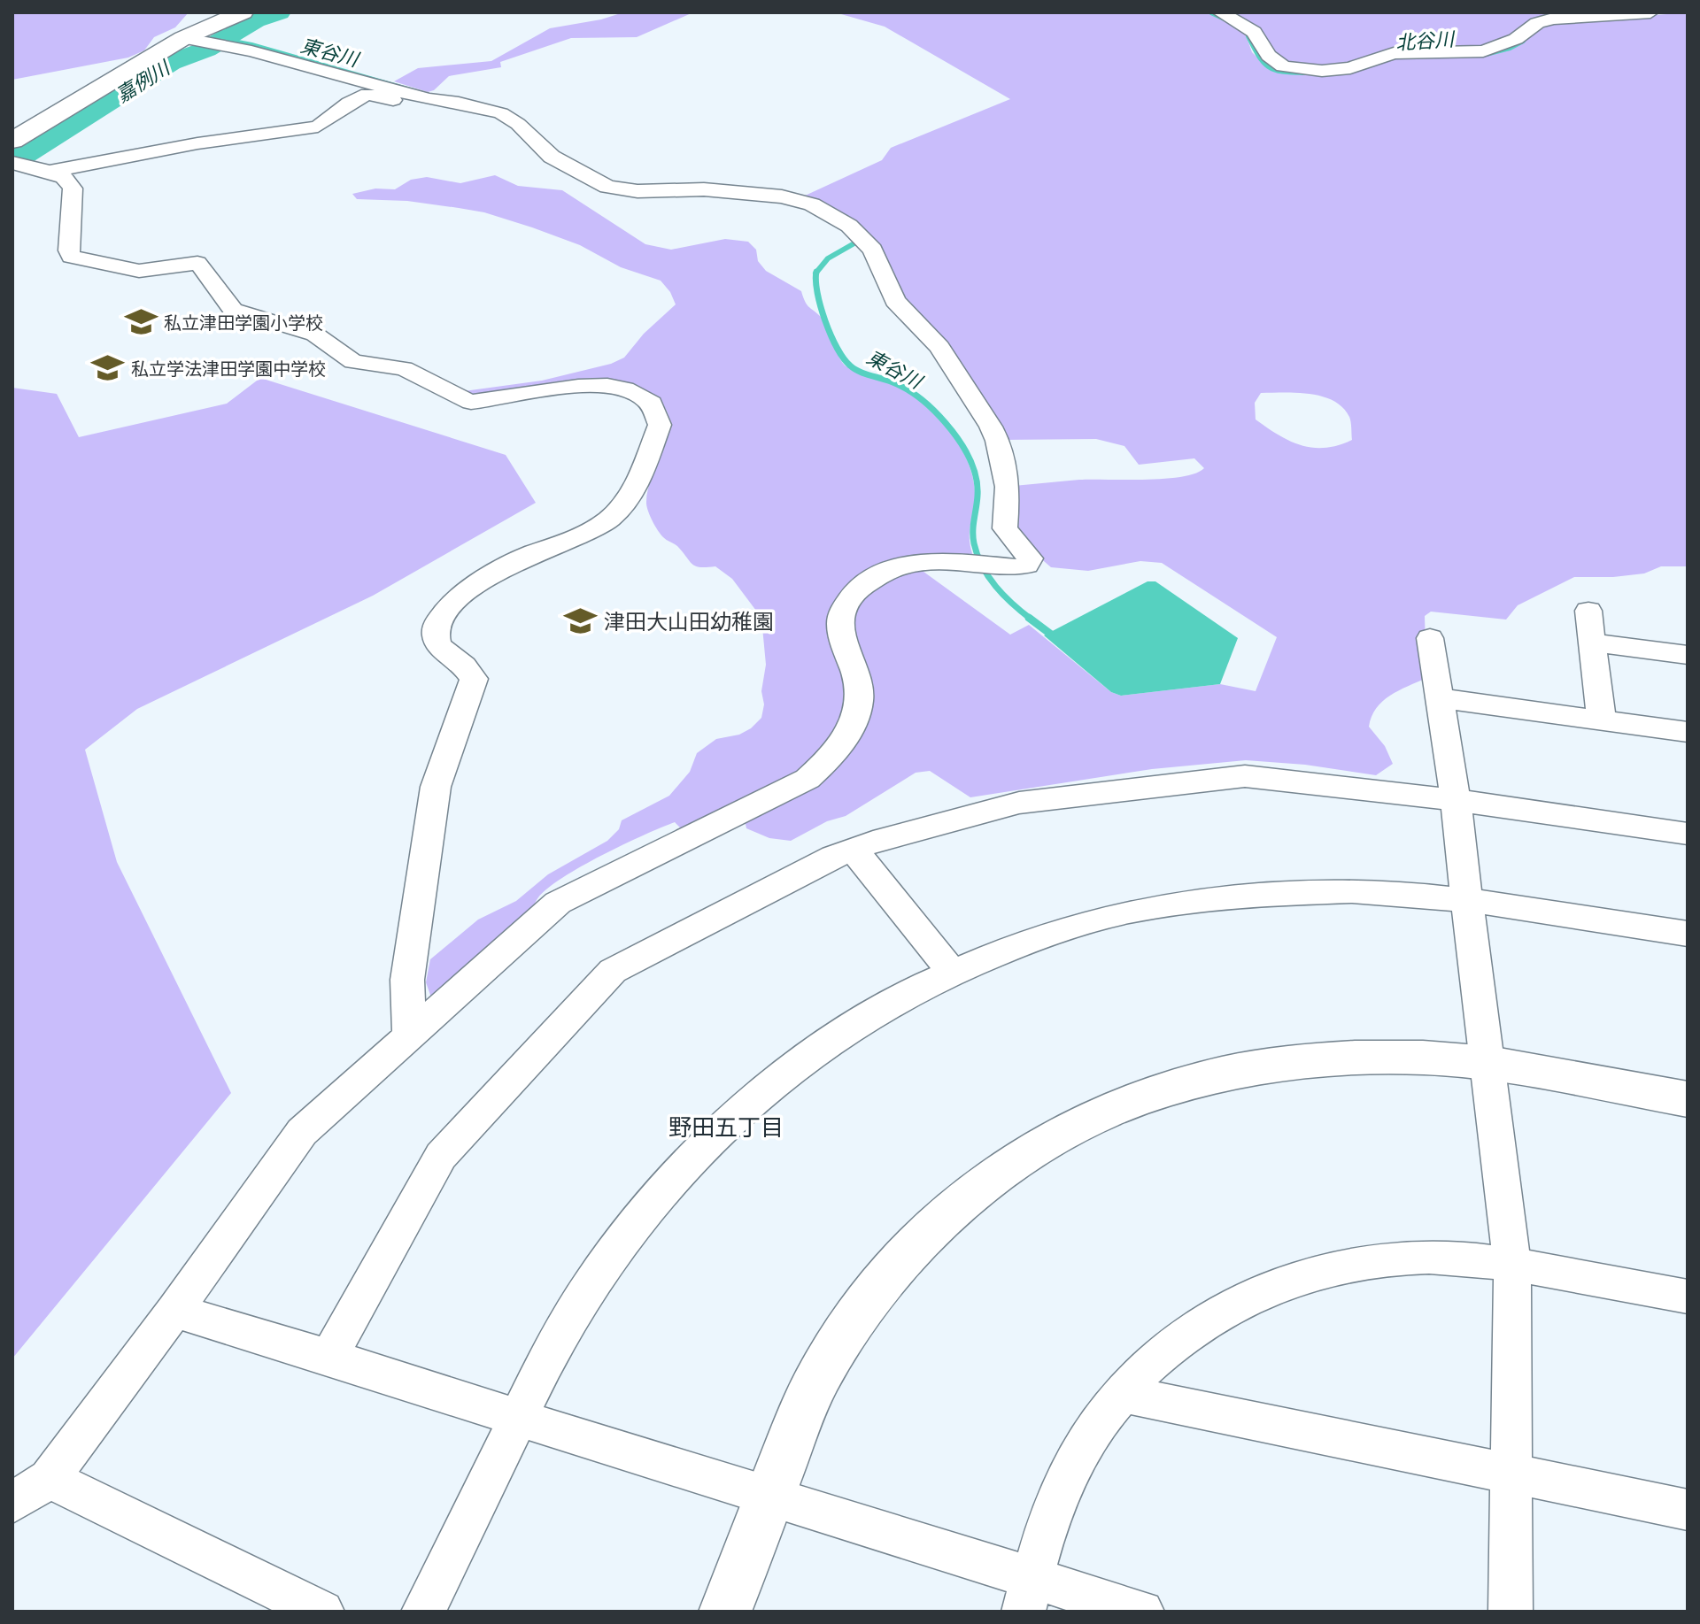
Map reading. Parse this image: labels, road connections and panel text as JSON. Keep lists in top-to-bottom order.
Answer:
{
  "districts": ["野田五丁目"],
  "water": ["北谷川", "東谷川", "嘉例川"],
  "places": {
    "school or university": ["私立津田学園小学校", "私立学法津田学園中学校", "津田大山田幼稚園"]
  }
}
